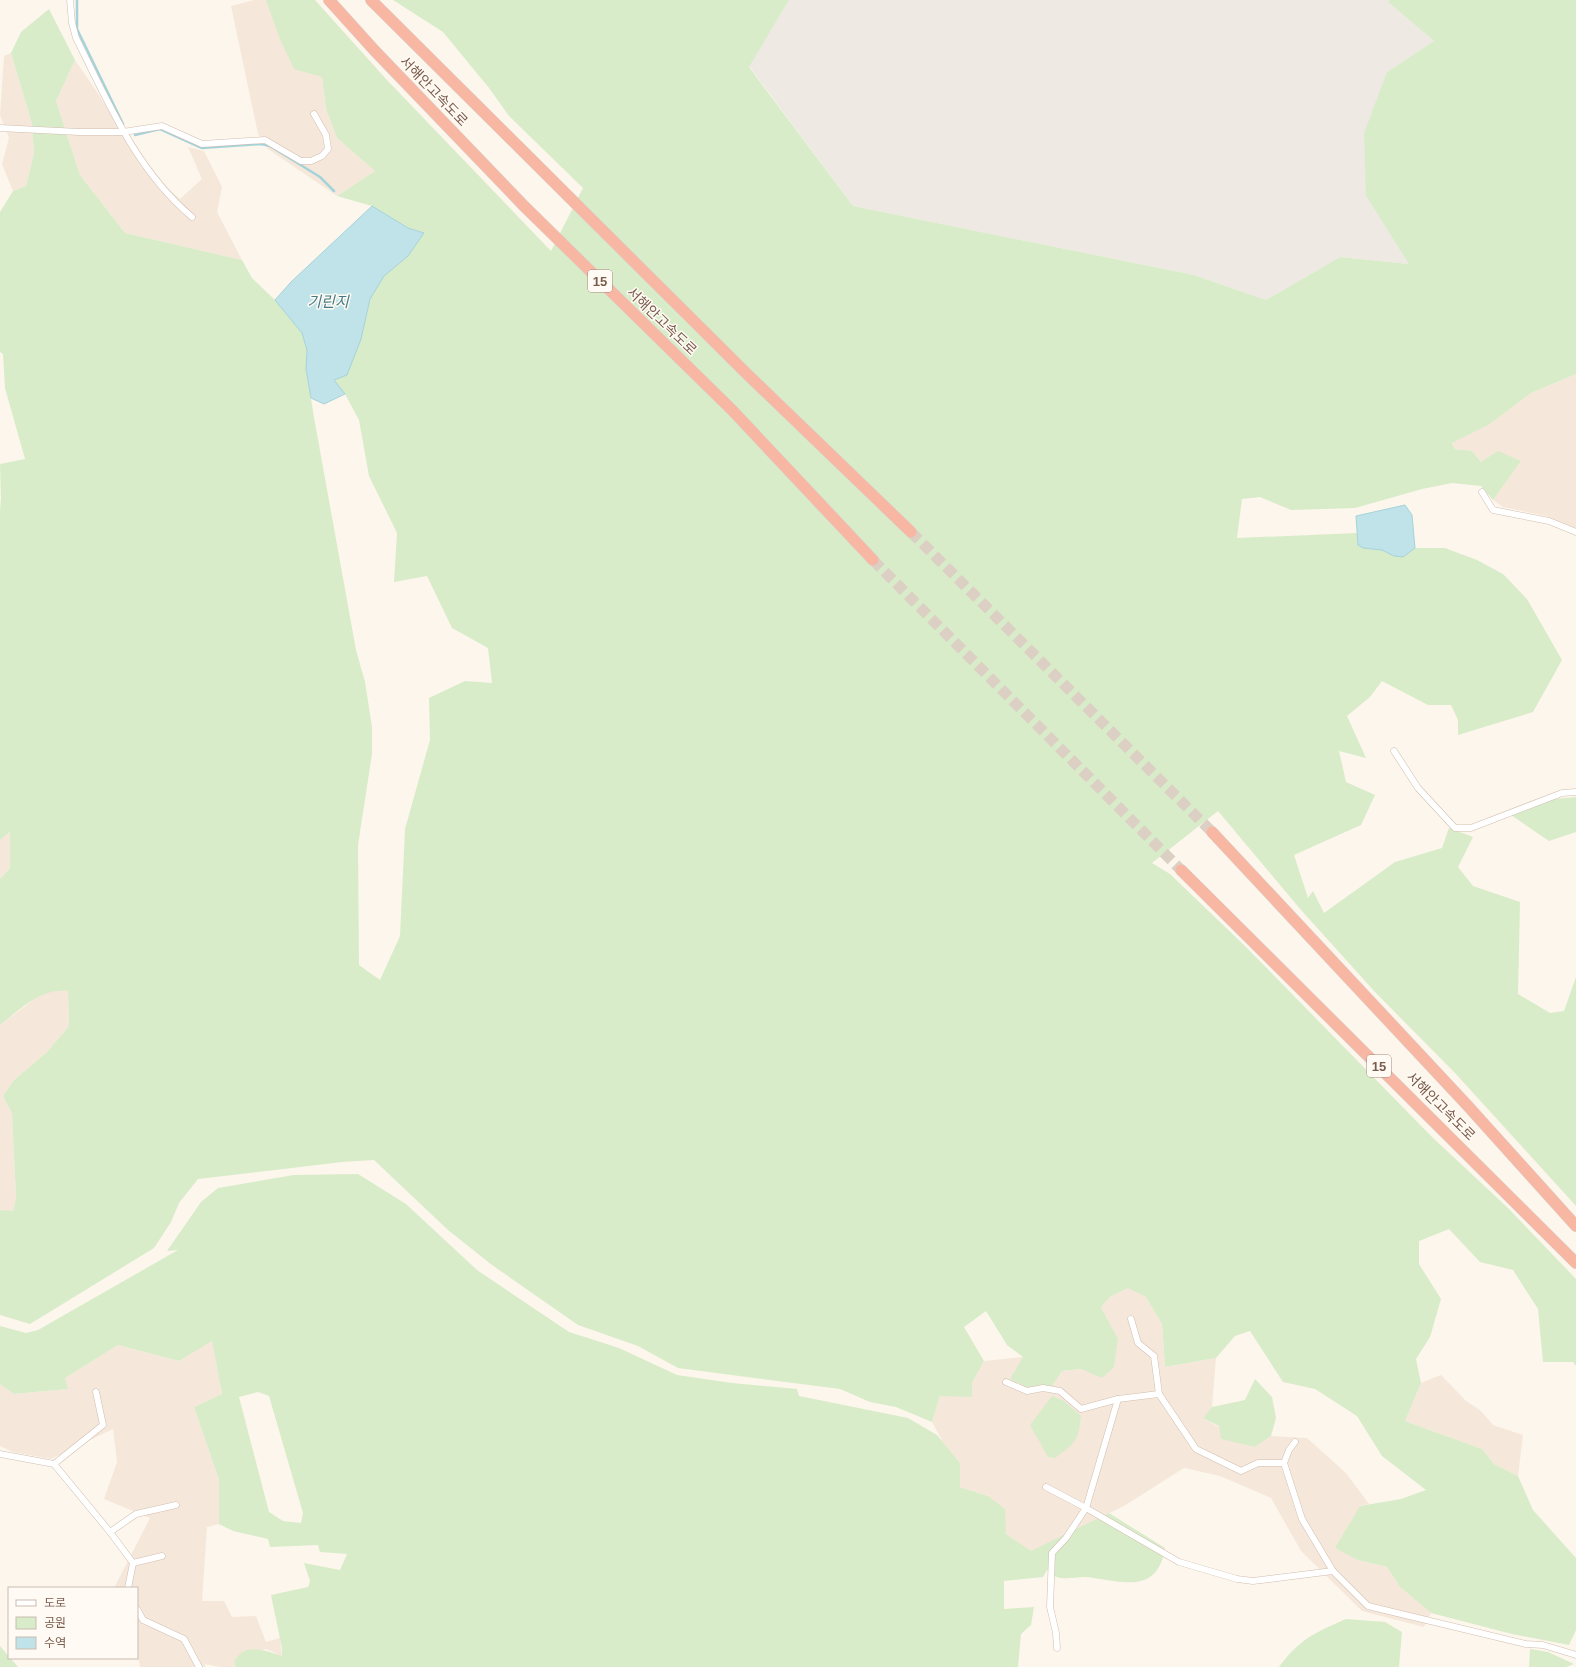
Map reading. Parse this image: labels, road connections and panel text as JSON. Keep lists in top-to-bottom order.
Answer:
{
  "streets": {
    "highway": ["서해안고속도로", "15"]
  },
  "water": ["기린지"],
  "legend": ["도로", "공원", "수역"]
}
